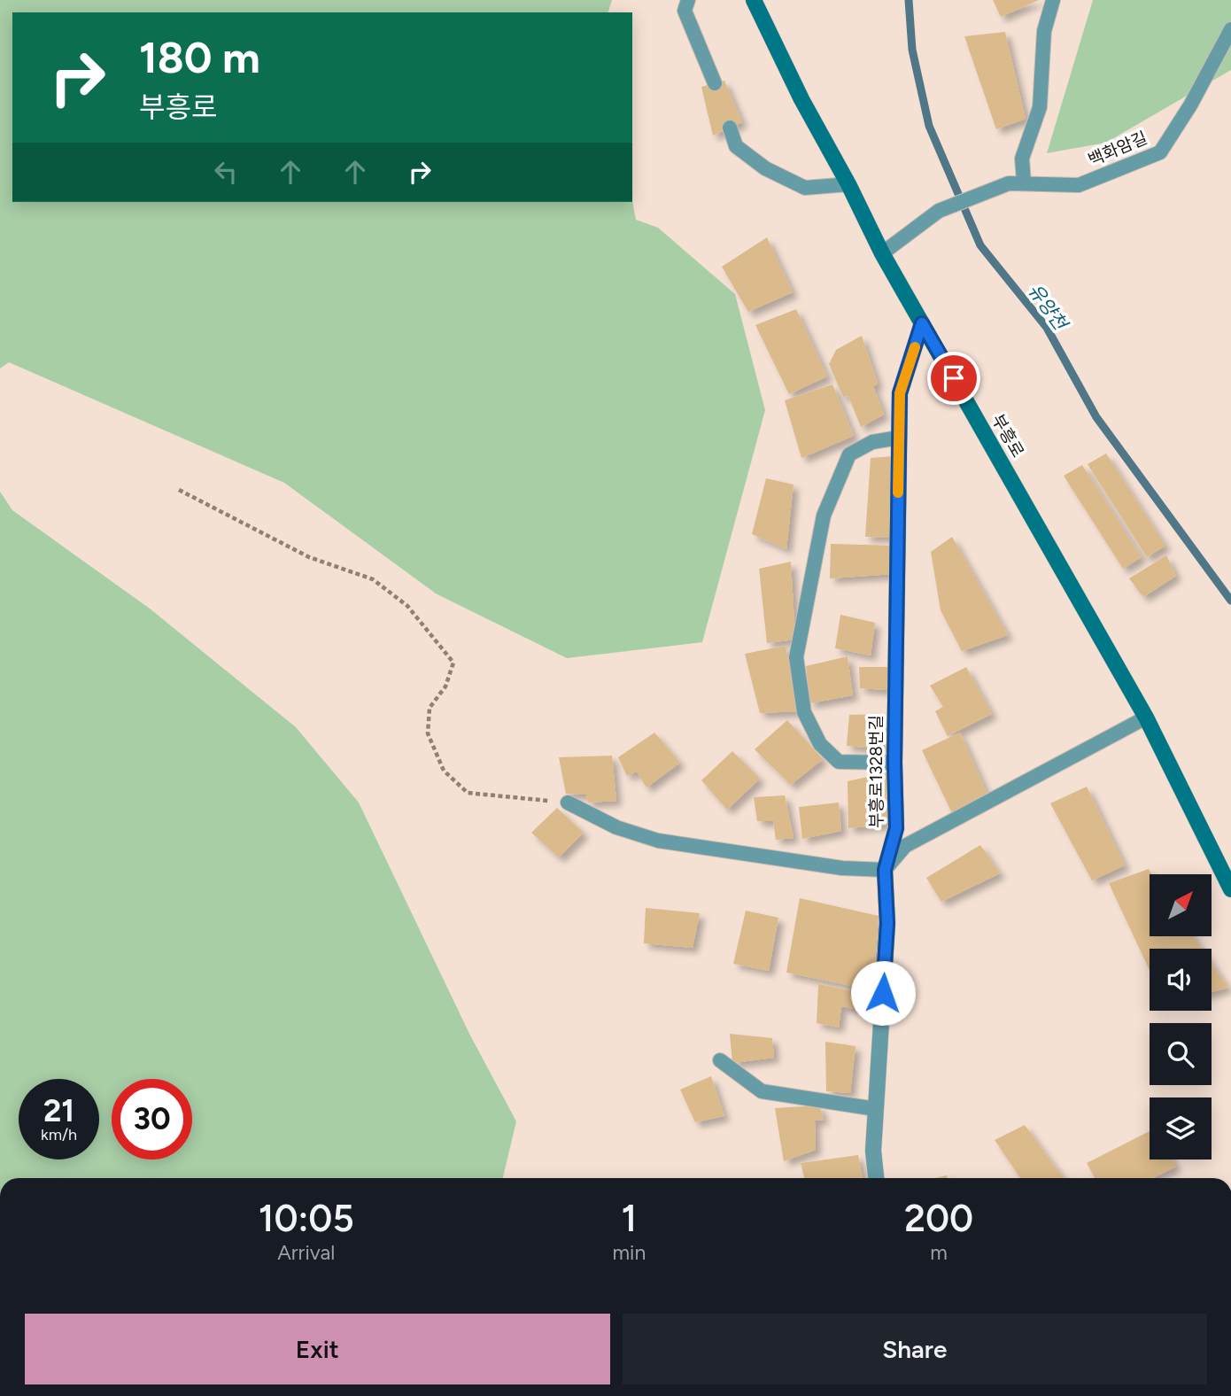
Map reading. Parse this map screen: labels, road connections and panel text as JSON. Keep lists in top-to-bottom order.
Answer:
{
  "streets": {
    "main road": ["부흥로"],
    "street": ["부흥로1328번길"],
    "lane": ["백화암길"]
  },
  "crossings": [
    ["부흥로", "부흥로1328번길"]
  ],
  "water": ["유양천"],
  "north": "top right",
  "page": {
    "turn": ["180 m", "부흥로"],
    "speed": "21 km/h",
    "limit": "30",
    "eta": [
      "10:05",
      "Arrival",
      "1",
      "min",
      "200",
      "m"
    ],
    "buttons": ["Exit", "Share"]
  }
}
